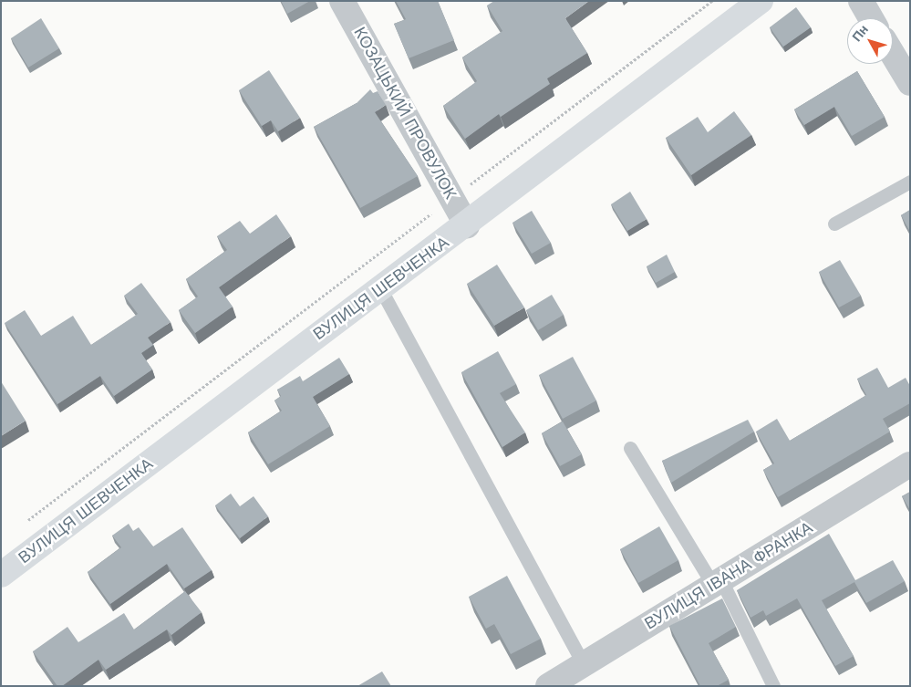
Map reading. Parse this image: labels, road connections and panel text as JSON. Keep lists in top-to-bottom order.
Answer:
{
  "streets": {
    "street": ["КОЗАЦЬКИЙ ПРОВУЛОК", "ВУЛИЦЯ ШЕВЧЕНКА", "ВУЛИЦЯ ІВАНА ФРАНКА"]
  },
  "crossings": [
    ["КОЗАЦЬКИЙ ПРОВУЛОК", "ВУЛИЦЯ ШЕВЧЕНКА"]
  ],
  "north": "top left"
}
